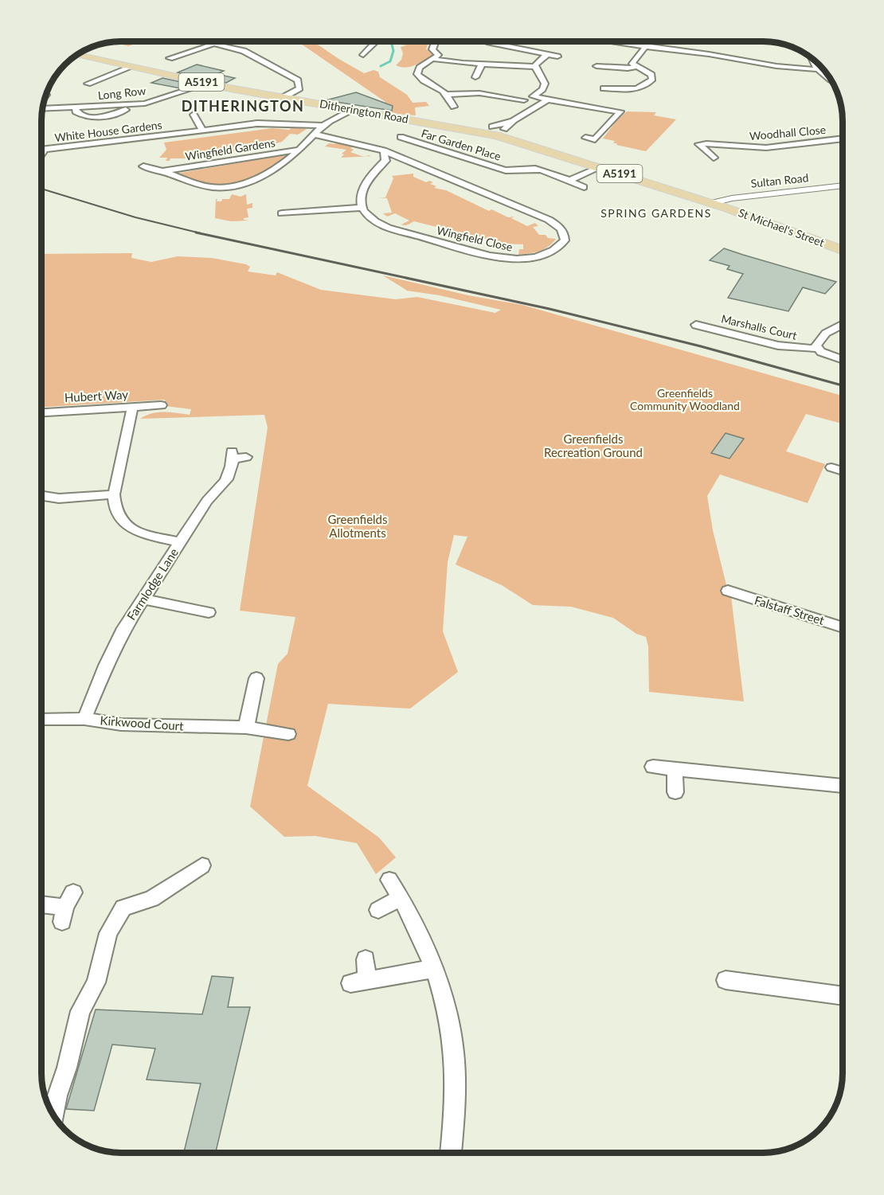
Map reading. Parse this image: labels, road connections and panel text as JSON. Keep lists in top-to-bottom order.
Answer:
{
  "streets": {
    "main road": ["A5191", "Ditherington Road", "St Michael's Street"],
    "street": [
      "Long Row",
      "White House Gardens",
      "Woodhall Close",
      "Far Garden Place",
      "Wingfield Gardens",
      "Sultan Road",
      "Wingfield Close",
      "Marshalls Court",
      "Hubert Way",
      "Farmlodge Lane",
      "Falstaff Street",
      "Kirkwood Court"
    ]
  },
  "crossings": [
    ["Long Row", "Ditherington Road"],
    ["Ditherington Road", "Wingfield Gardens"],
    ["Ditherington Road", "Sultan Road"],
    ["Ditherington Road", "St Michael's Street"],
    ["White House Gardens", "Wingfield Gardens"],
    ["Wingfield Gardens", "Wingfield Close"],
    ["Sultan Road", "St Michael's Street"],
    ["Farmlodge Lane", "Kirkwood Court"]
  ],
  "districts": ["DITHERINGTON", "SPRING GARDENS"],
  "parks": ["Greenfields Community Woodland", "Greenfields Recreation Ground", "Greenfields Allotments"]
}
